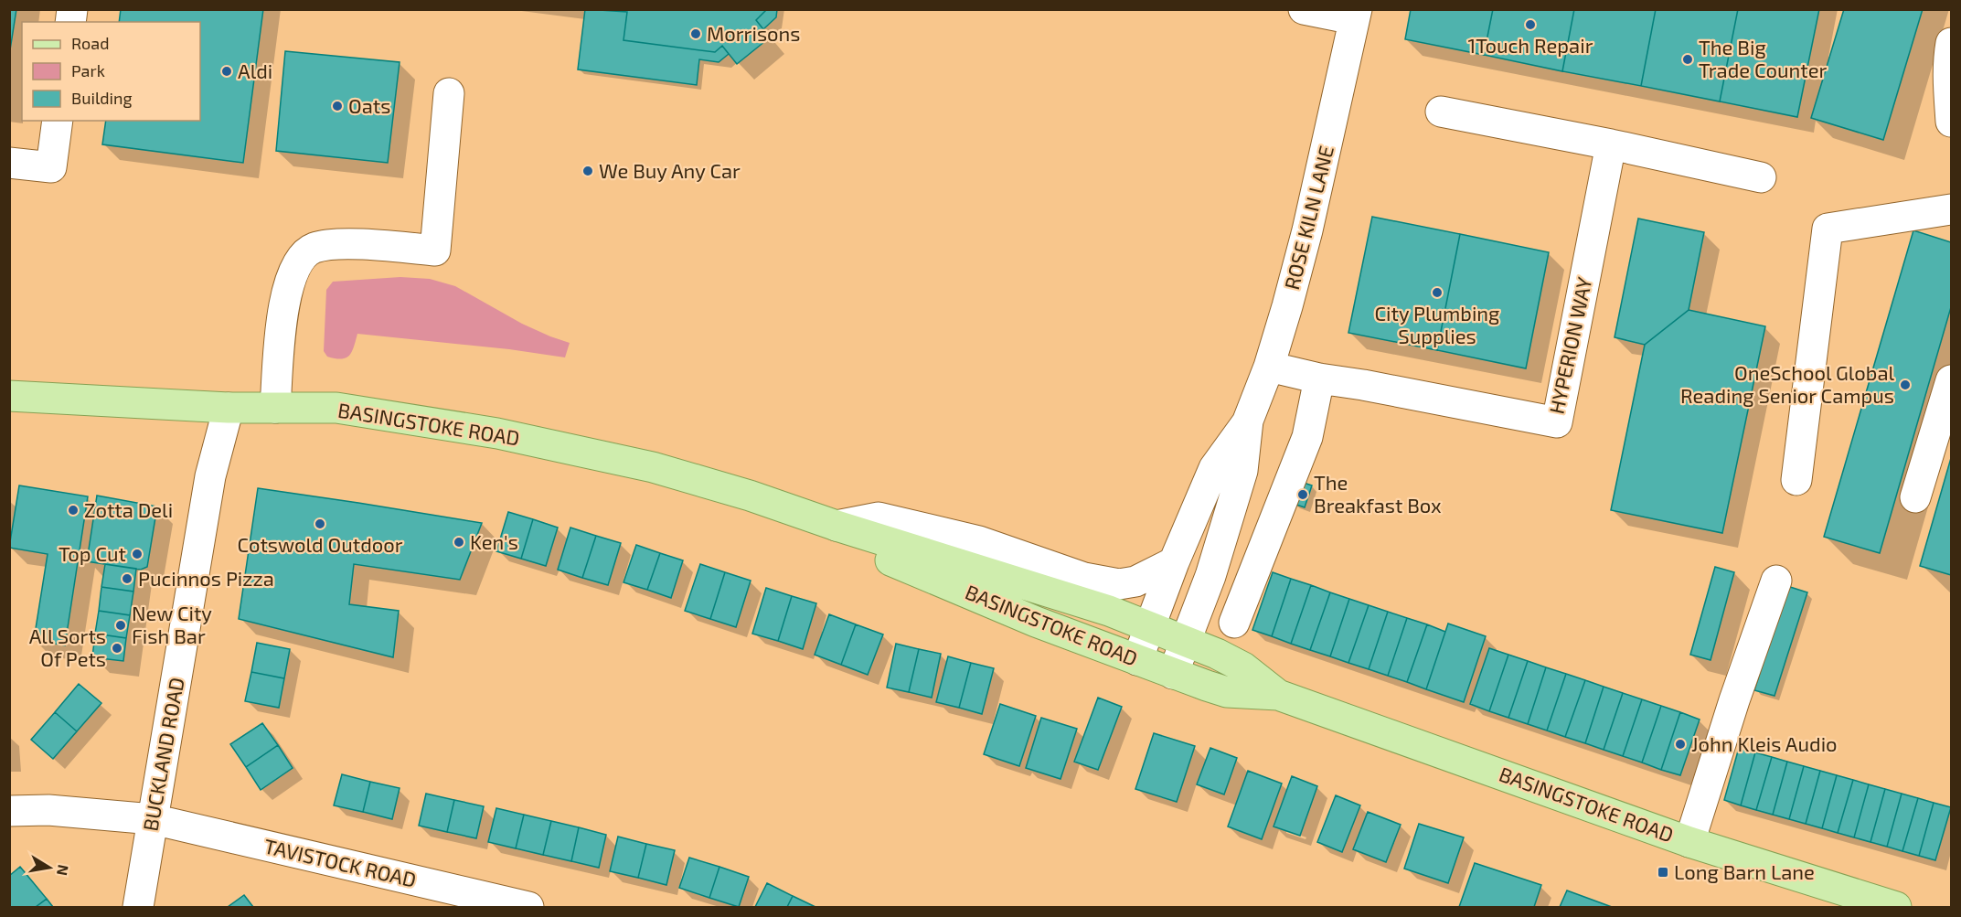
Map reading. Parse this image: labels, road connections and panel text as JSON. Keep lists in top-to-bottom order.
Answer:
{
  "streets": {
    "main road": ["BASINGSTOKE ROAD"],
    "street": [
      "ROSE KILN LANE",
      "HYPERION WAY",
      "BUCKLAND ROAD",
      "TAVISTOCK ROAD"
    ]
  },
  "crossings": [
    ["ROSE KILN LANE", "HYPERION WAY"],
    ["ROSE KILN LANE", "BASINGSTOKE ROAD"],
    ["BASINGSTOKE ROAD", "BUCKLAND ROAD"],
    ["BUCKLAND ROAD", "TAVISTOCK ROAD"]
  ],
  "places": {
    "other": [
      "1Touch Repair",
      "Morrisons",
      "The Big Trade Counter",
      "Aldi",
      "Oats",
      "We Buy Any Car",
      "City Plumbing Supplies",
      "OneSchool Global Reading Senior Campus",
      "The Breakfast Box",
      "Zotta Deli",
      "Cotswold Outdoor",
      "Ken's",
      "Top Cut",
      "Pucinnos Pizza",
      "New City Fish Bar",
      "All Sorts Of Pets",
      "John Kleis Audio"
    ],
    "transit": ["Long Barn Lane"]
  },
  "legend": ["Road", "Park", "Building"],
  "north": "right"
}
